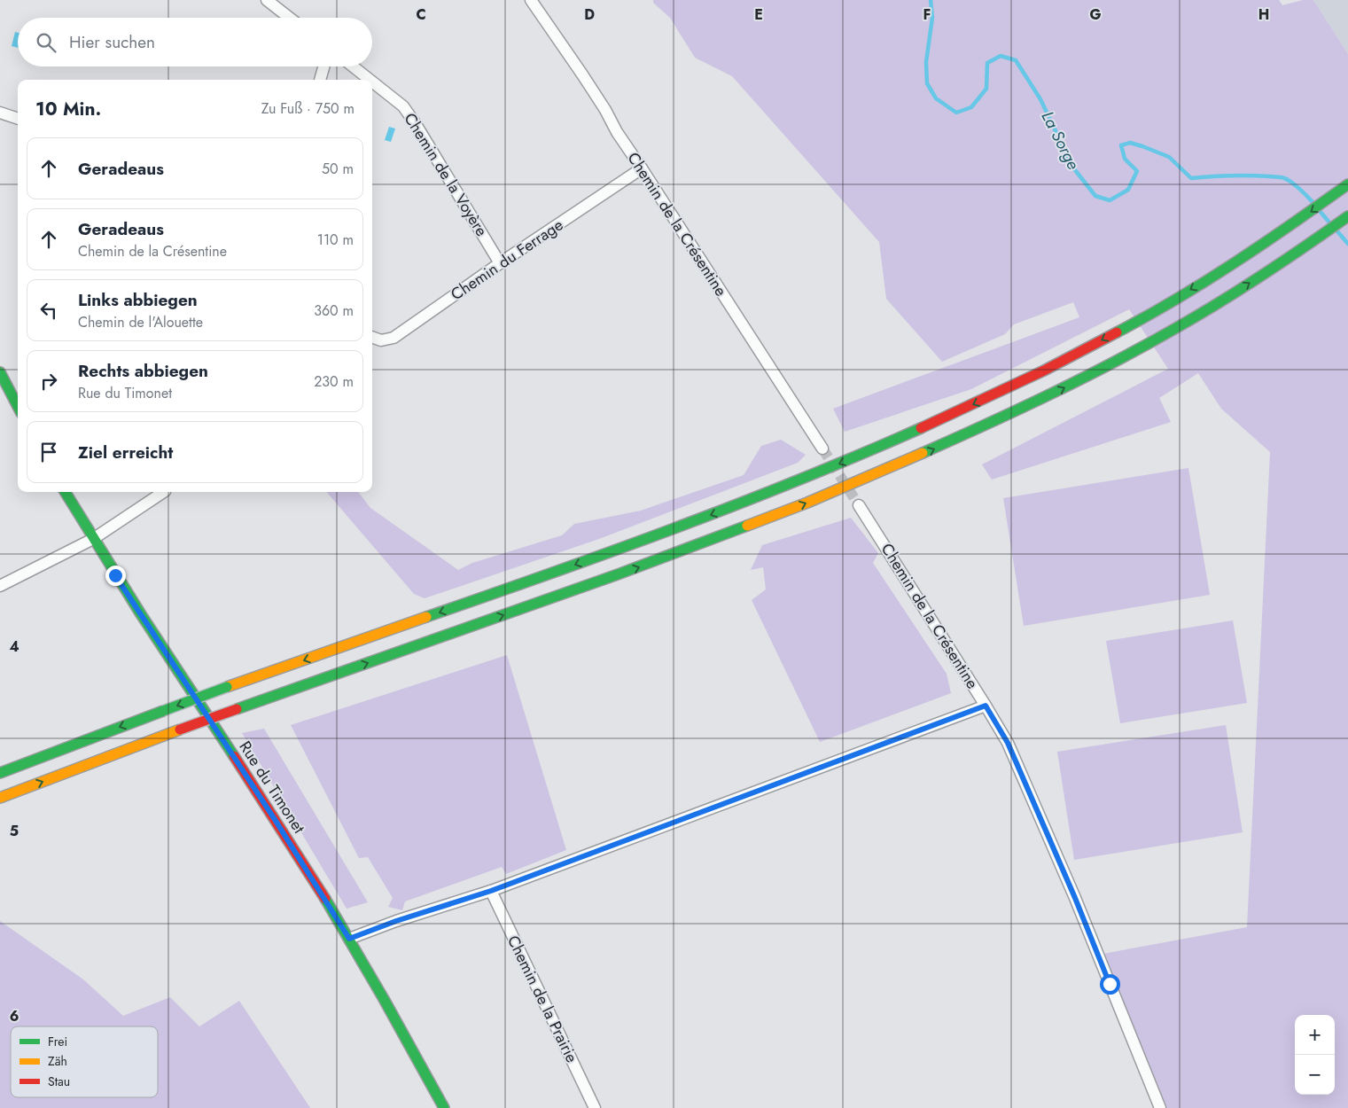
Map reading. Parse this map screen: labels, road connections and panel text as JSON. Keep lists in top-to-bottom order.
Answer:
{
  "streets": {
    "main road": ["Rue du Timonet"],
    "street": [
      "Chemin de la Voyère",
      "Chemin de la Crésentine",
      "Chemin du Ferrage",
      "Chemin de la Prairie"
    ]
  },
  "crossings": [
    ["Chemin de la Voyère", "Chemin du Ferrage"],
    ["Chemin de la Crésentine", "Chemin du Ferrage"]
  ],
  "water": ["La Sorge"],
  "legend": ["Frei", "Zäh", "Stau"],
  "page": {
    "search": "Hier suchen",
    "heading": ["10 Min.", "Zu Fuß · 750 m"],
    "list": [
      ["Geradeaus", "50 m"],
      ["Geradeaus", "Chemin de la Crésentine", "110 m"],
      ["Links abbiegen", "Chemin de l'Alouette", "360 m"],
      ["Rechts abbiegen", "Rue du Timonet", "230 m"],
      "Ziel erreicht"
    ],
    "map_buttons": ["+", "−"]
  },
  "grid": {
    "columns": [
      "C",
      "D",
      "E",
      "F",
      "G",
      "H"
    ],
    "rows": ["4", "5", "6"]
  }
}
